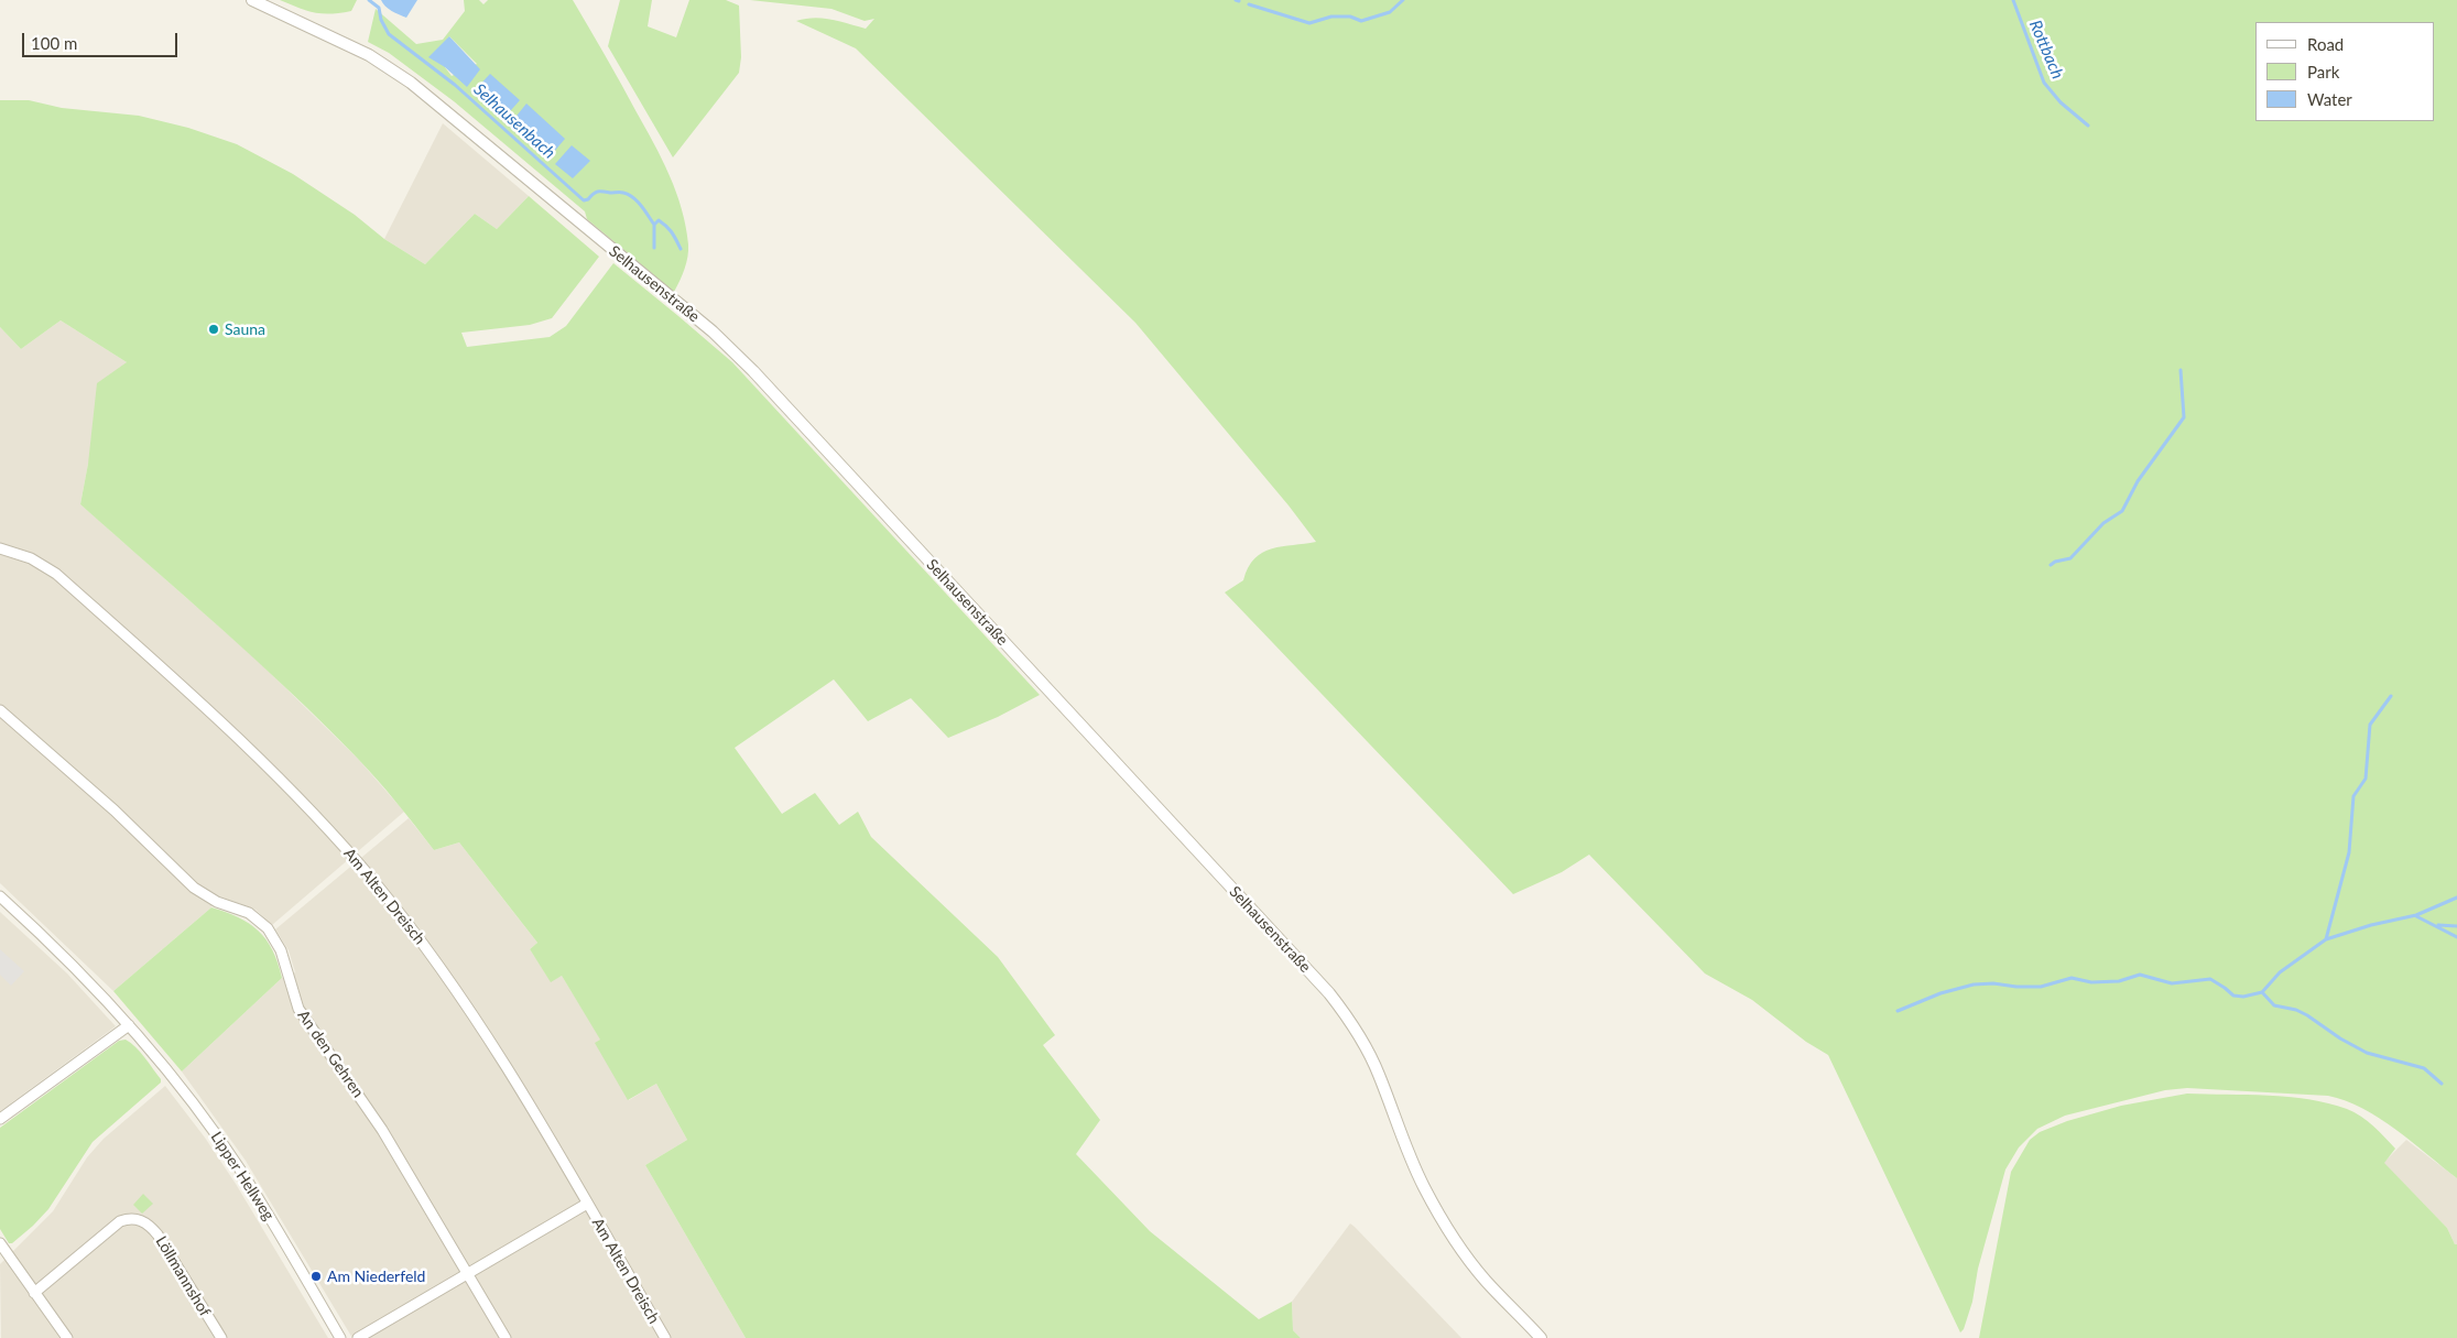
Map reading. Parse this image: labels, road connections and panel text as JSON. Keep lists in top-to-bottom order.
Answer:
{
  "streets": {
    "street": [
      "Selhausenstraße",
      "Am Alten Dreisch",
      "An den Gehren",
      "Lipper Hellweg",
      "Löllmannshof"
    ]
  },
  "water": ["Rottbach", "Selhausenbach"],
  "places": ["Sauna", "Am Niederfeld"],
  "legend": ["Road", "Park", "Water"],
  "scale_bar": "100 m"
}
